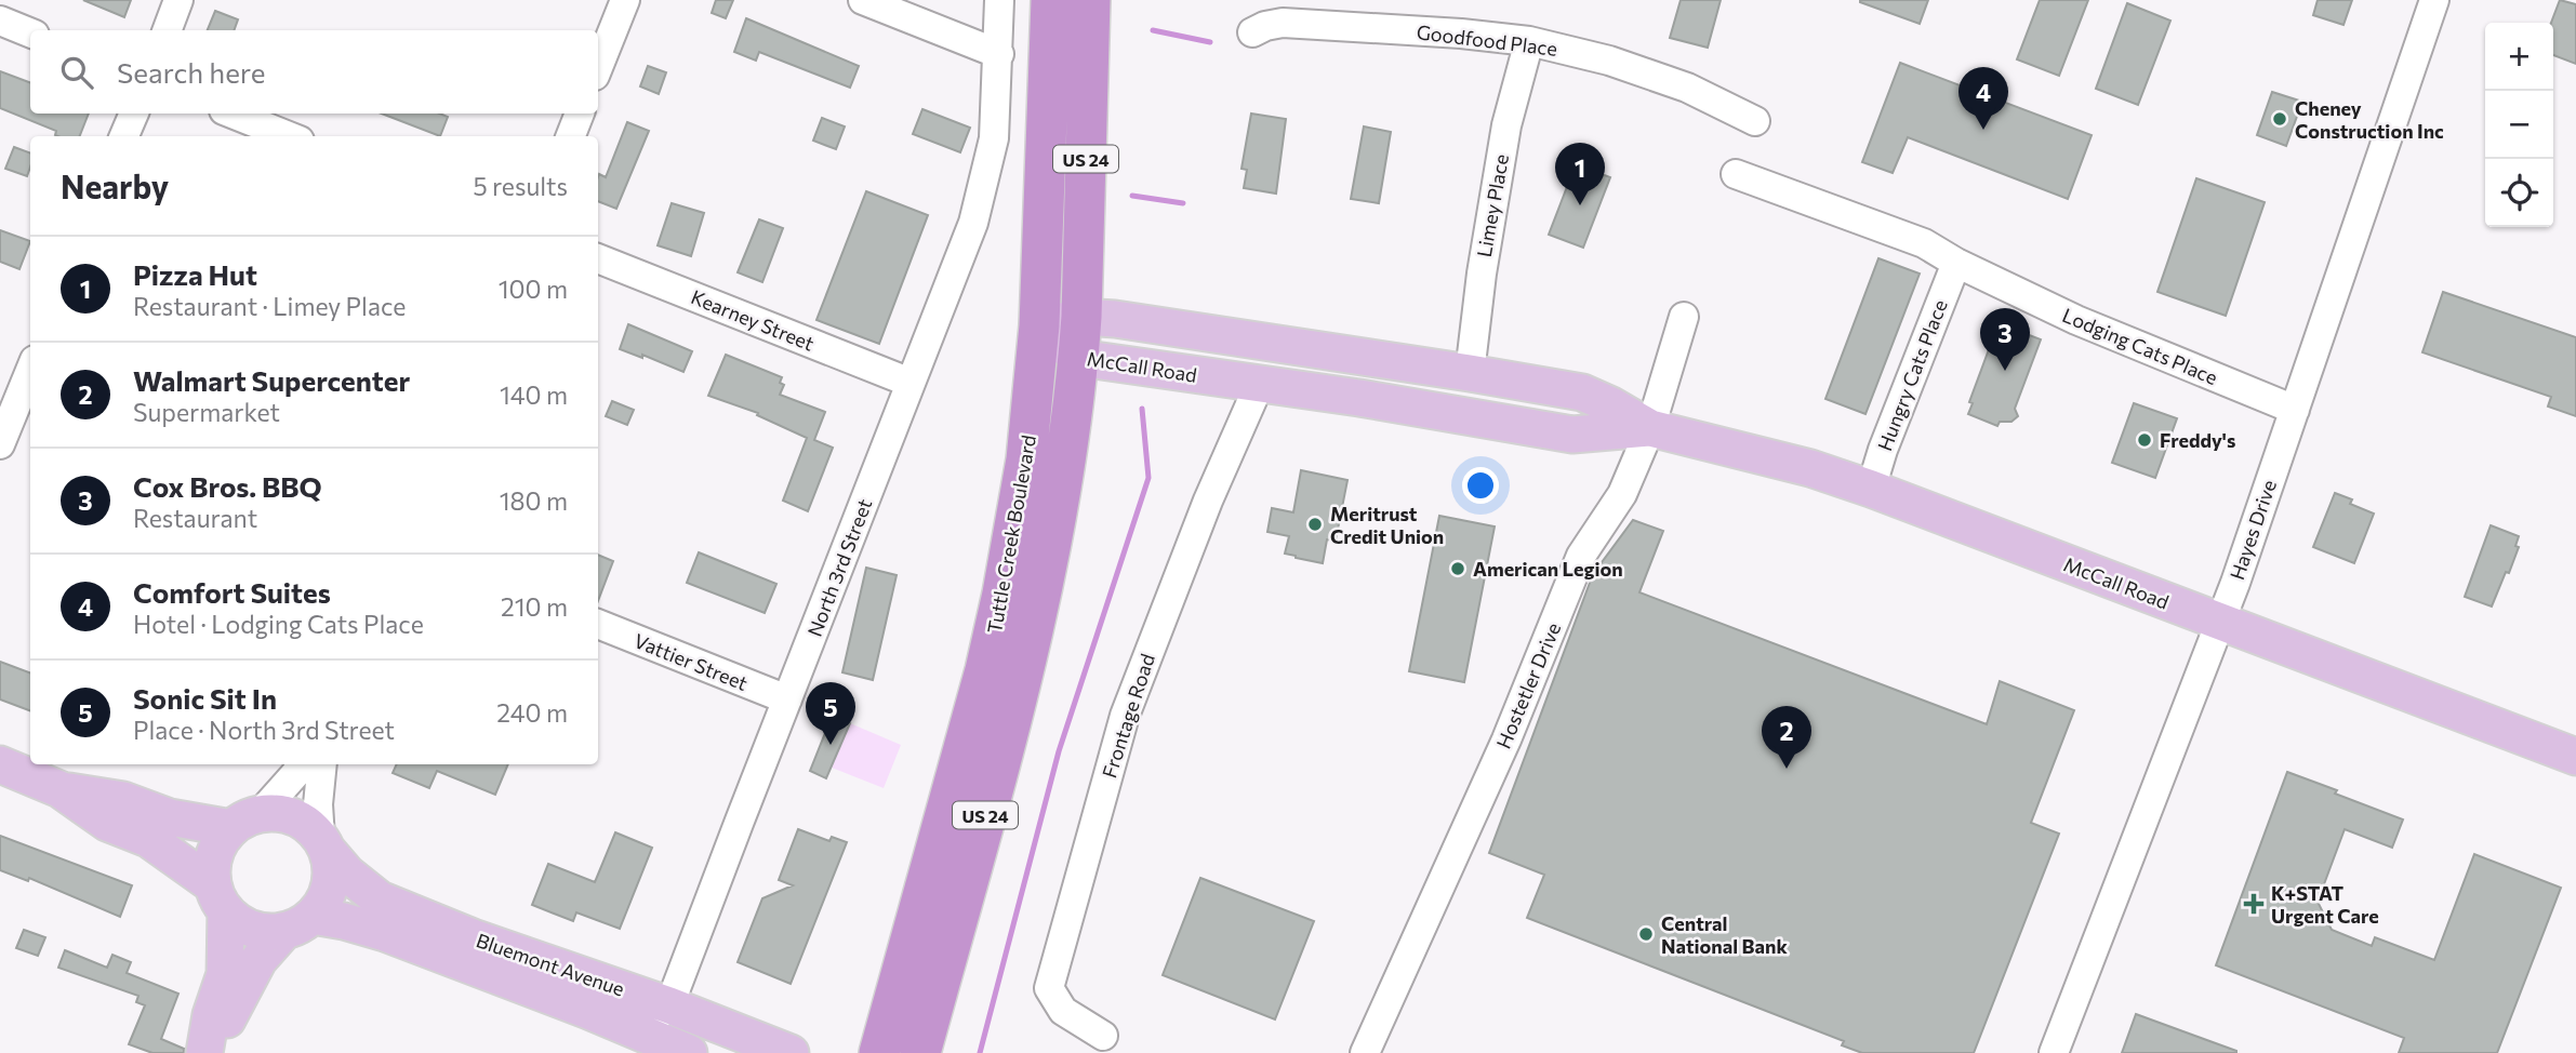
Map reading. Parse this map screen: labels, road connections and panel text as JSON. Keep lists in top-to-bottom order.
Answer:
{
  "streets": {
    "highway": ["US 24", "Tuttle Creek Boulevard"],
    "main road": ["McCall Road", "Bluemont Avenue"],
    "street": [
      "Goodfood Place",
      "Limey Place",
      "Kearney Street",
      "Lodging Cats Place",
      "Hungry Cats Place",
      "Hayes Drive",
      "North 3rd Street",
      "Vattier Street",
      "Hostetler Drive",
      "Frontage Road"
    ]
  },
  "crossings": [
    ["Goodfood Place", "Limey Place"],
    ["Limey Place", "McCall Road"],
    ["Kearney Street", "North 3rd Street"],
    ["Lodging Cats Place", "Hungry Cats Place"],
    ["Lodging Cats Place", "Hayes Drive"],
    ["McCall Road", "Hungry Cats Place"],
    ["McCall Road", "Hayes Drive"],
    ["McCall Road", "Tuttle Creek Boulevard"],
    ["McCall Road", "Hostetler Drive"],
    ["McCall Road", "Frontage Road"],
    ["North 3rd Street", "Vattier Street"],
    ["North 3rd Street", "Bluemont Avenue"]
  ],
  "places": {
    "other": [
      "Cheney Construction Inc",
      "Freddy's",
      "Meritrust Credit Union",
      "American Legion",
      "Central National Bank"
    ],
    "health": ["K+STAT Urgent Care"]
  },
  "page": {
    "map_buttons": ["+", "−"],
    "search": "Search here",
    "pins": [
      "4",
      "1",
      "3",
      "5",
      "2"
    ],
    "heading": ["Nearby", "5 results"],
    "list": [
      {
        "mark": "1",
        "name": "Pizza Hut",
        "note": "Restaurant · Limey Place",
        "value": "100 m"
      },
      {
        "mark": "2",
        "name": "Walmart Supercenter",
        "note": "Supermarket",
        "value": "140 m"
      },
      {
        "mark": "3",
        "name": "Cox Bros. BBQ",
        "note": "Restaurant",
        "value": "180 m"
      },
      {
        "mark": "4",
        "name": "Comfort Suites",
        "note": "Hotel · Lodging Cats Place",
        "value": "210 m"
      },
      {
        "mark": "5",
        "name": "Sonic Sit In",
        "note": "Place · North 3rd Street",
        "value": "240 m"
      }
    ]
  }
}
